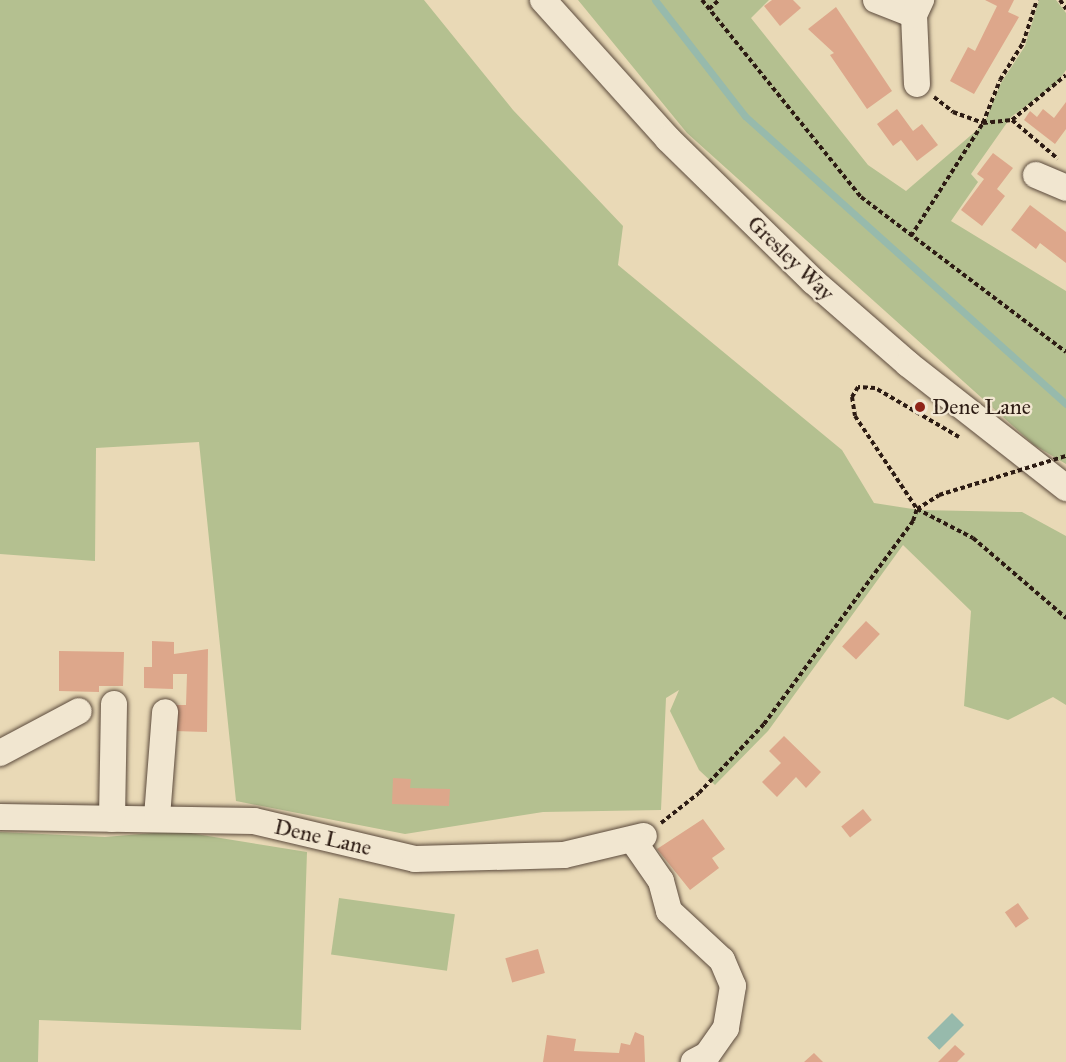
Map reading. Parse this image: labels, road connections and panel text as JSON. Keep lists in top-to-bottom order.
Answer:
{
  "streets": {
    "street": ["Gresley Way", "Dene Lane"]
  },
  "places": ["Dene Lane"]
}
